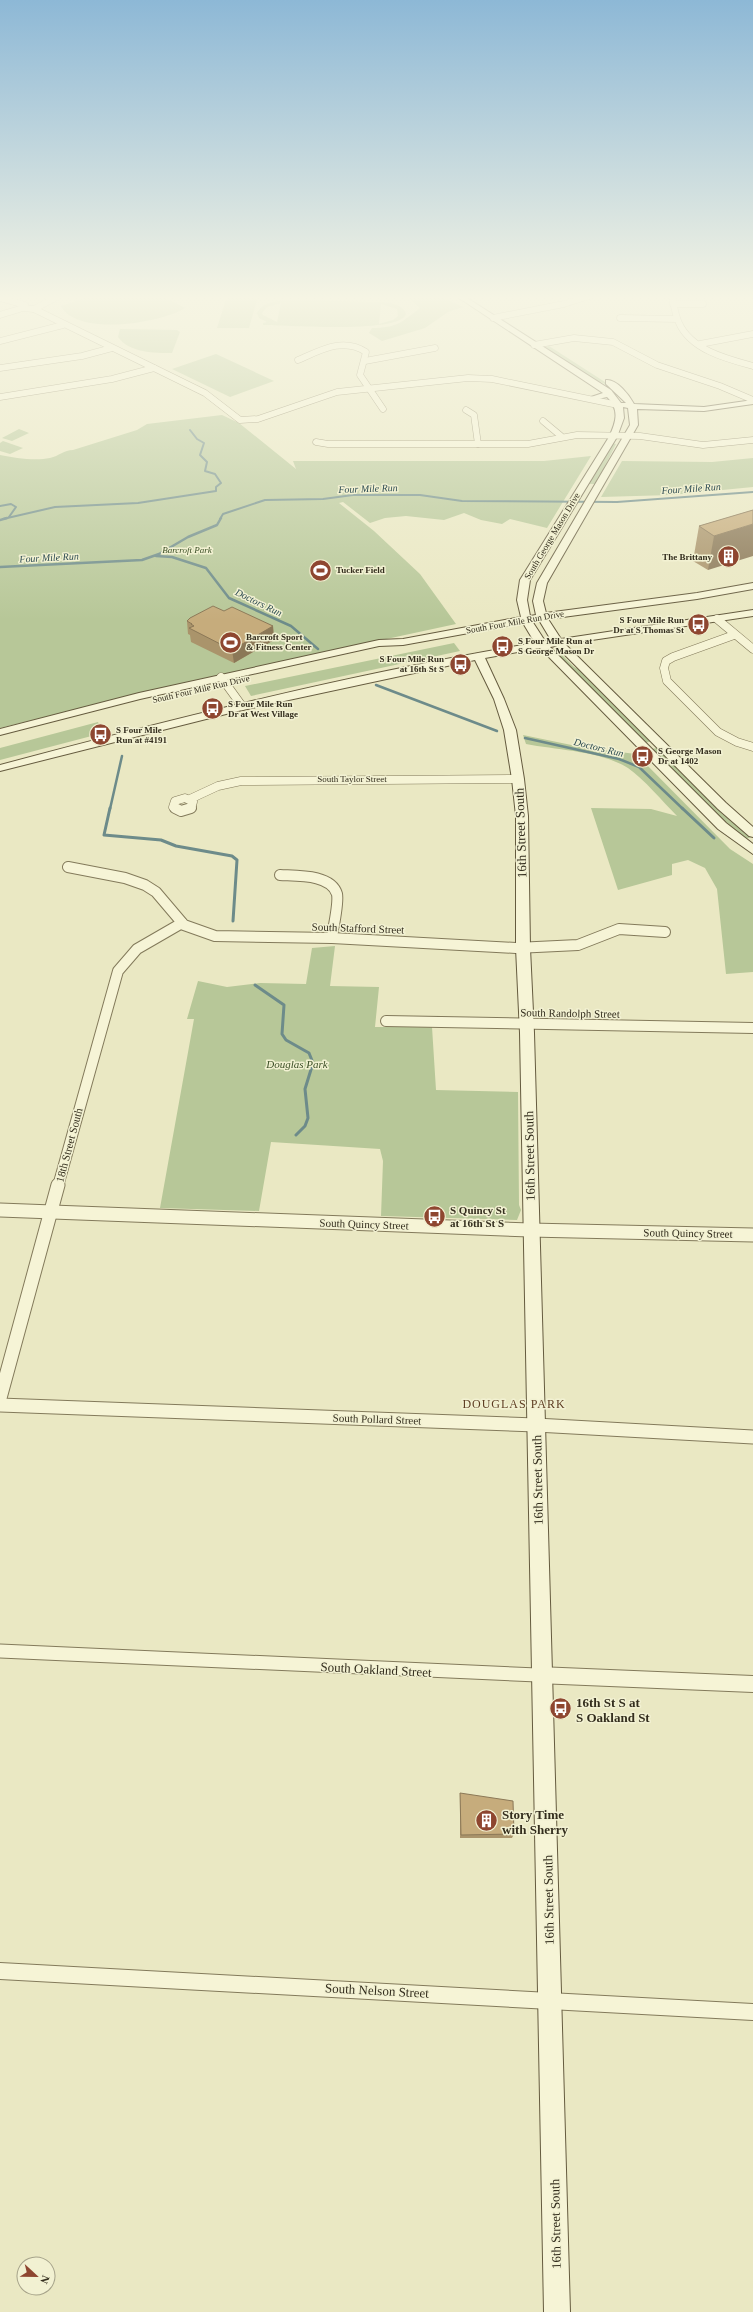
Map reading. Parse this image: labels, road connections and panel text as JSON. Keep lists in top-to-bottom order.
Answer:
{
  "streets": {
    "main road": ["South George Mason Drive", "South Four Mile Run Drive", "16th Street South"],
    "street": [
      "South Taylor Street",
      "South Stafford Street",
      "South Randolph Street",
      "18th Street South",
      "South Quincy Street",
      "South Pollard Street",
      "South Oakland Street",
      "South Nelson Street"
    ]
  },
  "crossings": [
    ["South George Mason Drive", "South Four Mile Run Drive"],
    ["South Taylor Street", "16th Street South"],
    ["16th Street South", "South Stafford Street"],
    ["16th Street South", "South Randolph Street"],
    ["16th Street South", "South Quincy Street"],
    ["16th Street South", "South Pollard Street"],
    ["16th Street South", "South Oakland Street"],
    ["16th Street South", "South Nelson Street"],
    ["South Stafford Street", "18th Street South"],
    ["18th Street South", "South Quincy Street"]
  ],
  "districts": ["DOUGLAS PARK"],
  "water": ["Four Mile Run", "Doctors Run"],
  "parks": ["Barcroft Park", "Douglas Park"],
  "places": {
    "building": ["The Brittany", "Story Time with Sherry"],
    "sports": ["Tucker Field", "Barcroft Sport & Fitness Center"],
    "bus stop": [
      "S Four Mile Run Dr at S Thomas St",
      "S Four Mile Run at S George Mason Dr",
      "S Four Mile Run at 16th St S",
      "S Four Mile Run Dr at West Village",
      "S Four Mile Run at #4191",
      "S George Mason Dr at 1402",
      "S Quincy St at 16th St S",
      "16th St S at S Oakland St"
    ]
  },
  "north": "right"
}
